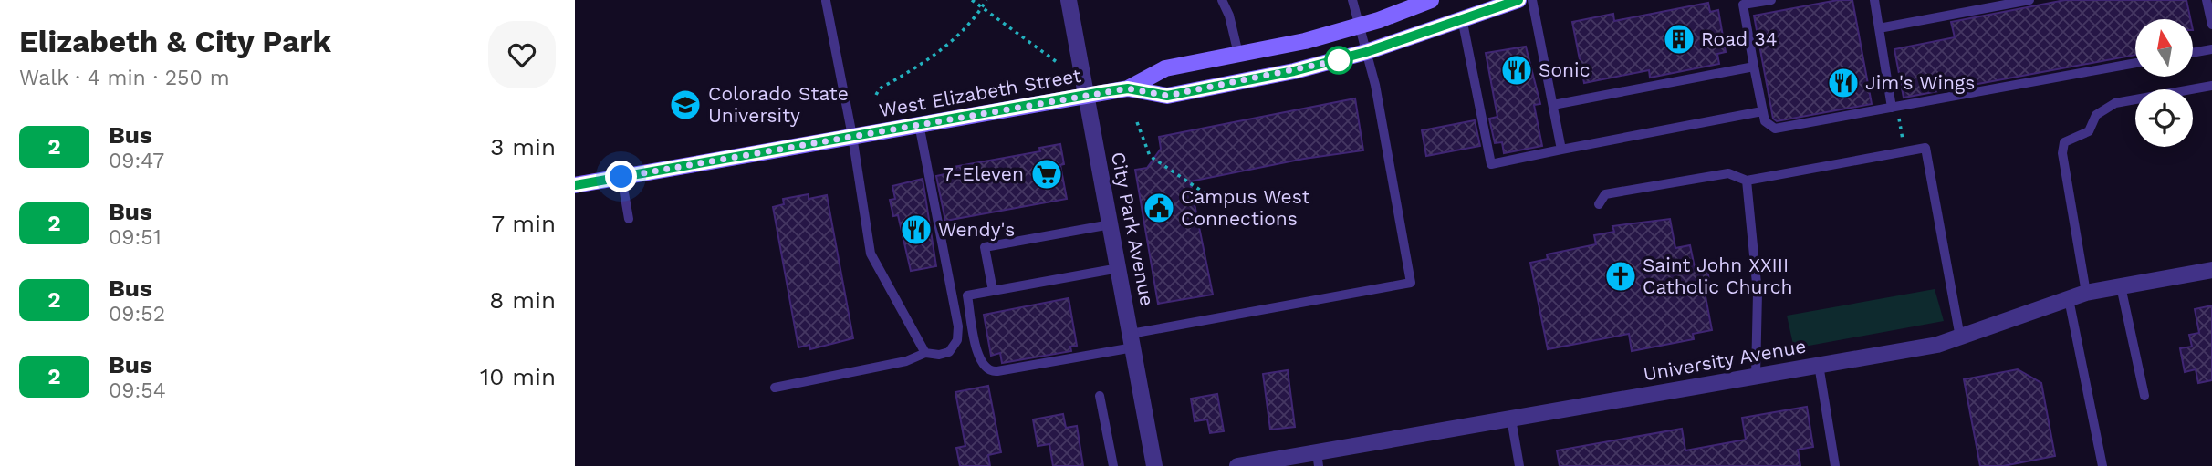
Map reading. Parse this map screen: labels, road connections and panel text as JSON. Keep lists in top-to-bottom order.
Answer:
{
  "streets": {
    "main road": ["West Elizabeth Street"],
    "street": ["City Park Avenue", "University Avenue"]
  },
  "crossings": [
    ["West Elizabeth Street", "City Park Avenue"]
  ],
  "places": {
    "building": ["Road 34"],
    "restaurant": ["Sonic", "Jim's Wings", "Wendy's"],
    "school or university": ["Colorado State University"],
    "supermarket": ["7-Eleven"],
    "public building": ["Campus West Connections"],
    "church": ["Saint John XXIII Catholic Church"]
  },
  "lines": ["bus line 2"],
  "north": "top",
  "page": {
    "heading": ["Elizabeth & City Park", "Walk · 4 min · 250 m"],
    "list": [
      {
        "mark": "2",
        "name": "Bus",
        "note": "09:47",
        "value": "3 min"
      },
      {
        "mark": "2",
        "name": "Bus",
        "note": "09:51",
        "value": "7 min"
      },
      {
        "mark": "2",
        "name": "Bus",
        "note": "09:52",
        "value": "8 min"
      },
      {
        "mark": "2",
        "name": "Bus",
        "note": "09:54",
        "value": "10 min"
      }
    ]
  }
}
